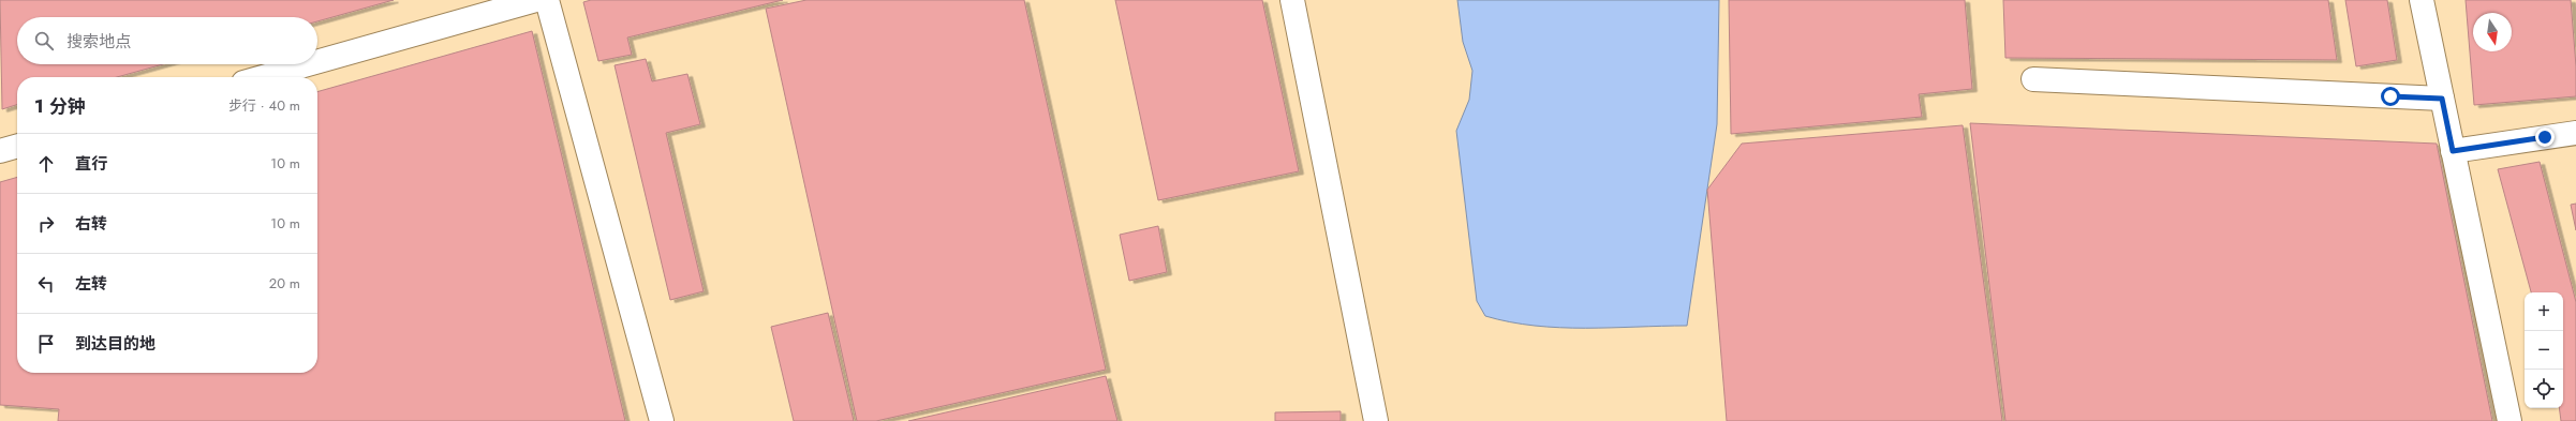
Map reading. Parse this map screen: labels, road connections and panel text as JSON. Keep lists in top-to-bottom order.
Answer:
{
  "north": "bottom",
  "page": {
    "search": "搜索地点",
    "heading": ["1 分钟", "步行 · 40 m"],
    "list": [
      ["直行", "10 m"],
      ["右转", "10 m"],
      ["左转", "20 m"],
      "到达目的地"
    ],
    "map_buttons": ["+", "−"]
  }
}
